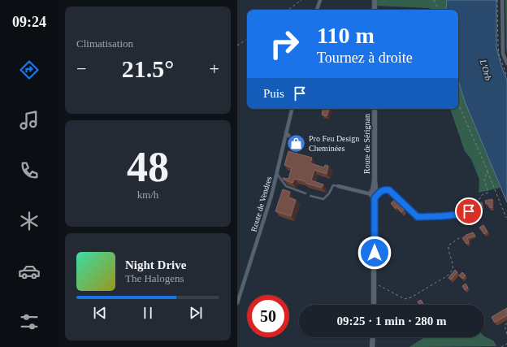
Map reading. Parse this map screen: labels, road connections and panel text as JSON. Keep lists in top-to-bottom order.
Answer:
{
  "streets": {
    "main road": ["Route de Sérignan"],
    "street": ["Route de Vendres"]
  },
  "water": ["L'Orb"],
  "places": {
    "shop": ["Pro Feu Design Cheminées"]
  },
  "page": {
    "tabs": "09:24",
    "tile": [
      "Climatisation",
      ["48", "km/h"]
    ],
    "turn": ["110 m", "Tournez à droite"],
    "heat": ["−", "21.5°", "+"],
    "then": "Puis",
    "song": ["Night Drive", "The Halogens"],
    "limit": "50",
    "trip": "09:25 · 1 min · 280 m"
  }
}
